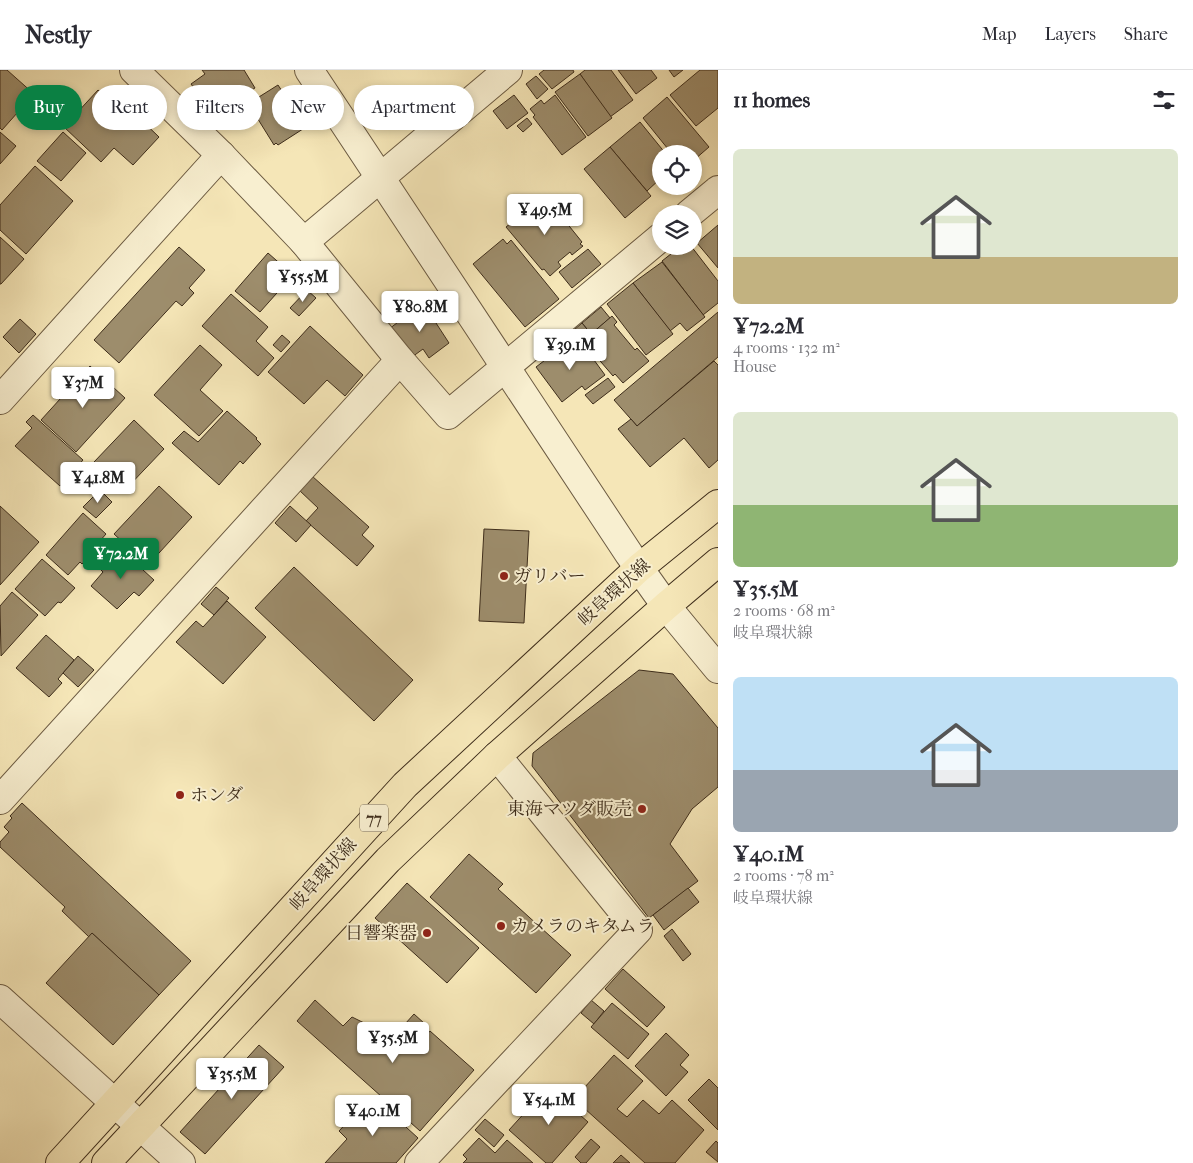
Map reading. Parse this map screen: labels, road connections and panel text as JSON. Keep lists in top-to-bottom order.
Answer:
{
  "streets": {
    "main road": ["岐阜環状線", "77"]
  },
  "places": [
    "ガリバー",
    "ホンダ",
    "東海マツダ販売",
    "カメラのキタムラ",
    "日響楽器"
  ],
  "page": {
    "header": "Nestly",
    "nav": ["Map", "Layers", "Share"],
    "heading": "11 homes",
    "chip": [
      "Buy",
      "Rent",
      "Filters",
      "New",
      "Apartment"
    ],
    "list": [
      {
        "name": "¥72.2M",
        "note": "4 rooms · 132 m² · House"
      },
      {
        "name": "¥35.5M",
        "note": "2 rooms · 68 m² · 岐阜環状線"
      },
      {
        "name": "¥40.1M",
        "note": "2 rooms · 78 m² · 岐阜環状線"
      }
    ],
    "price": [
      "¥49.5M",
      "¥55.5M",
      "¥80.8M",
      "¥39.1M",
      "¥37M",
      "¥41.8M",
      "¥72.2M",
      "¥35.5M",
      "¥35.5M",
      "¥54.1M",
      "¥40.1M"
    ]
  }
}
